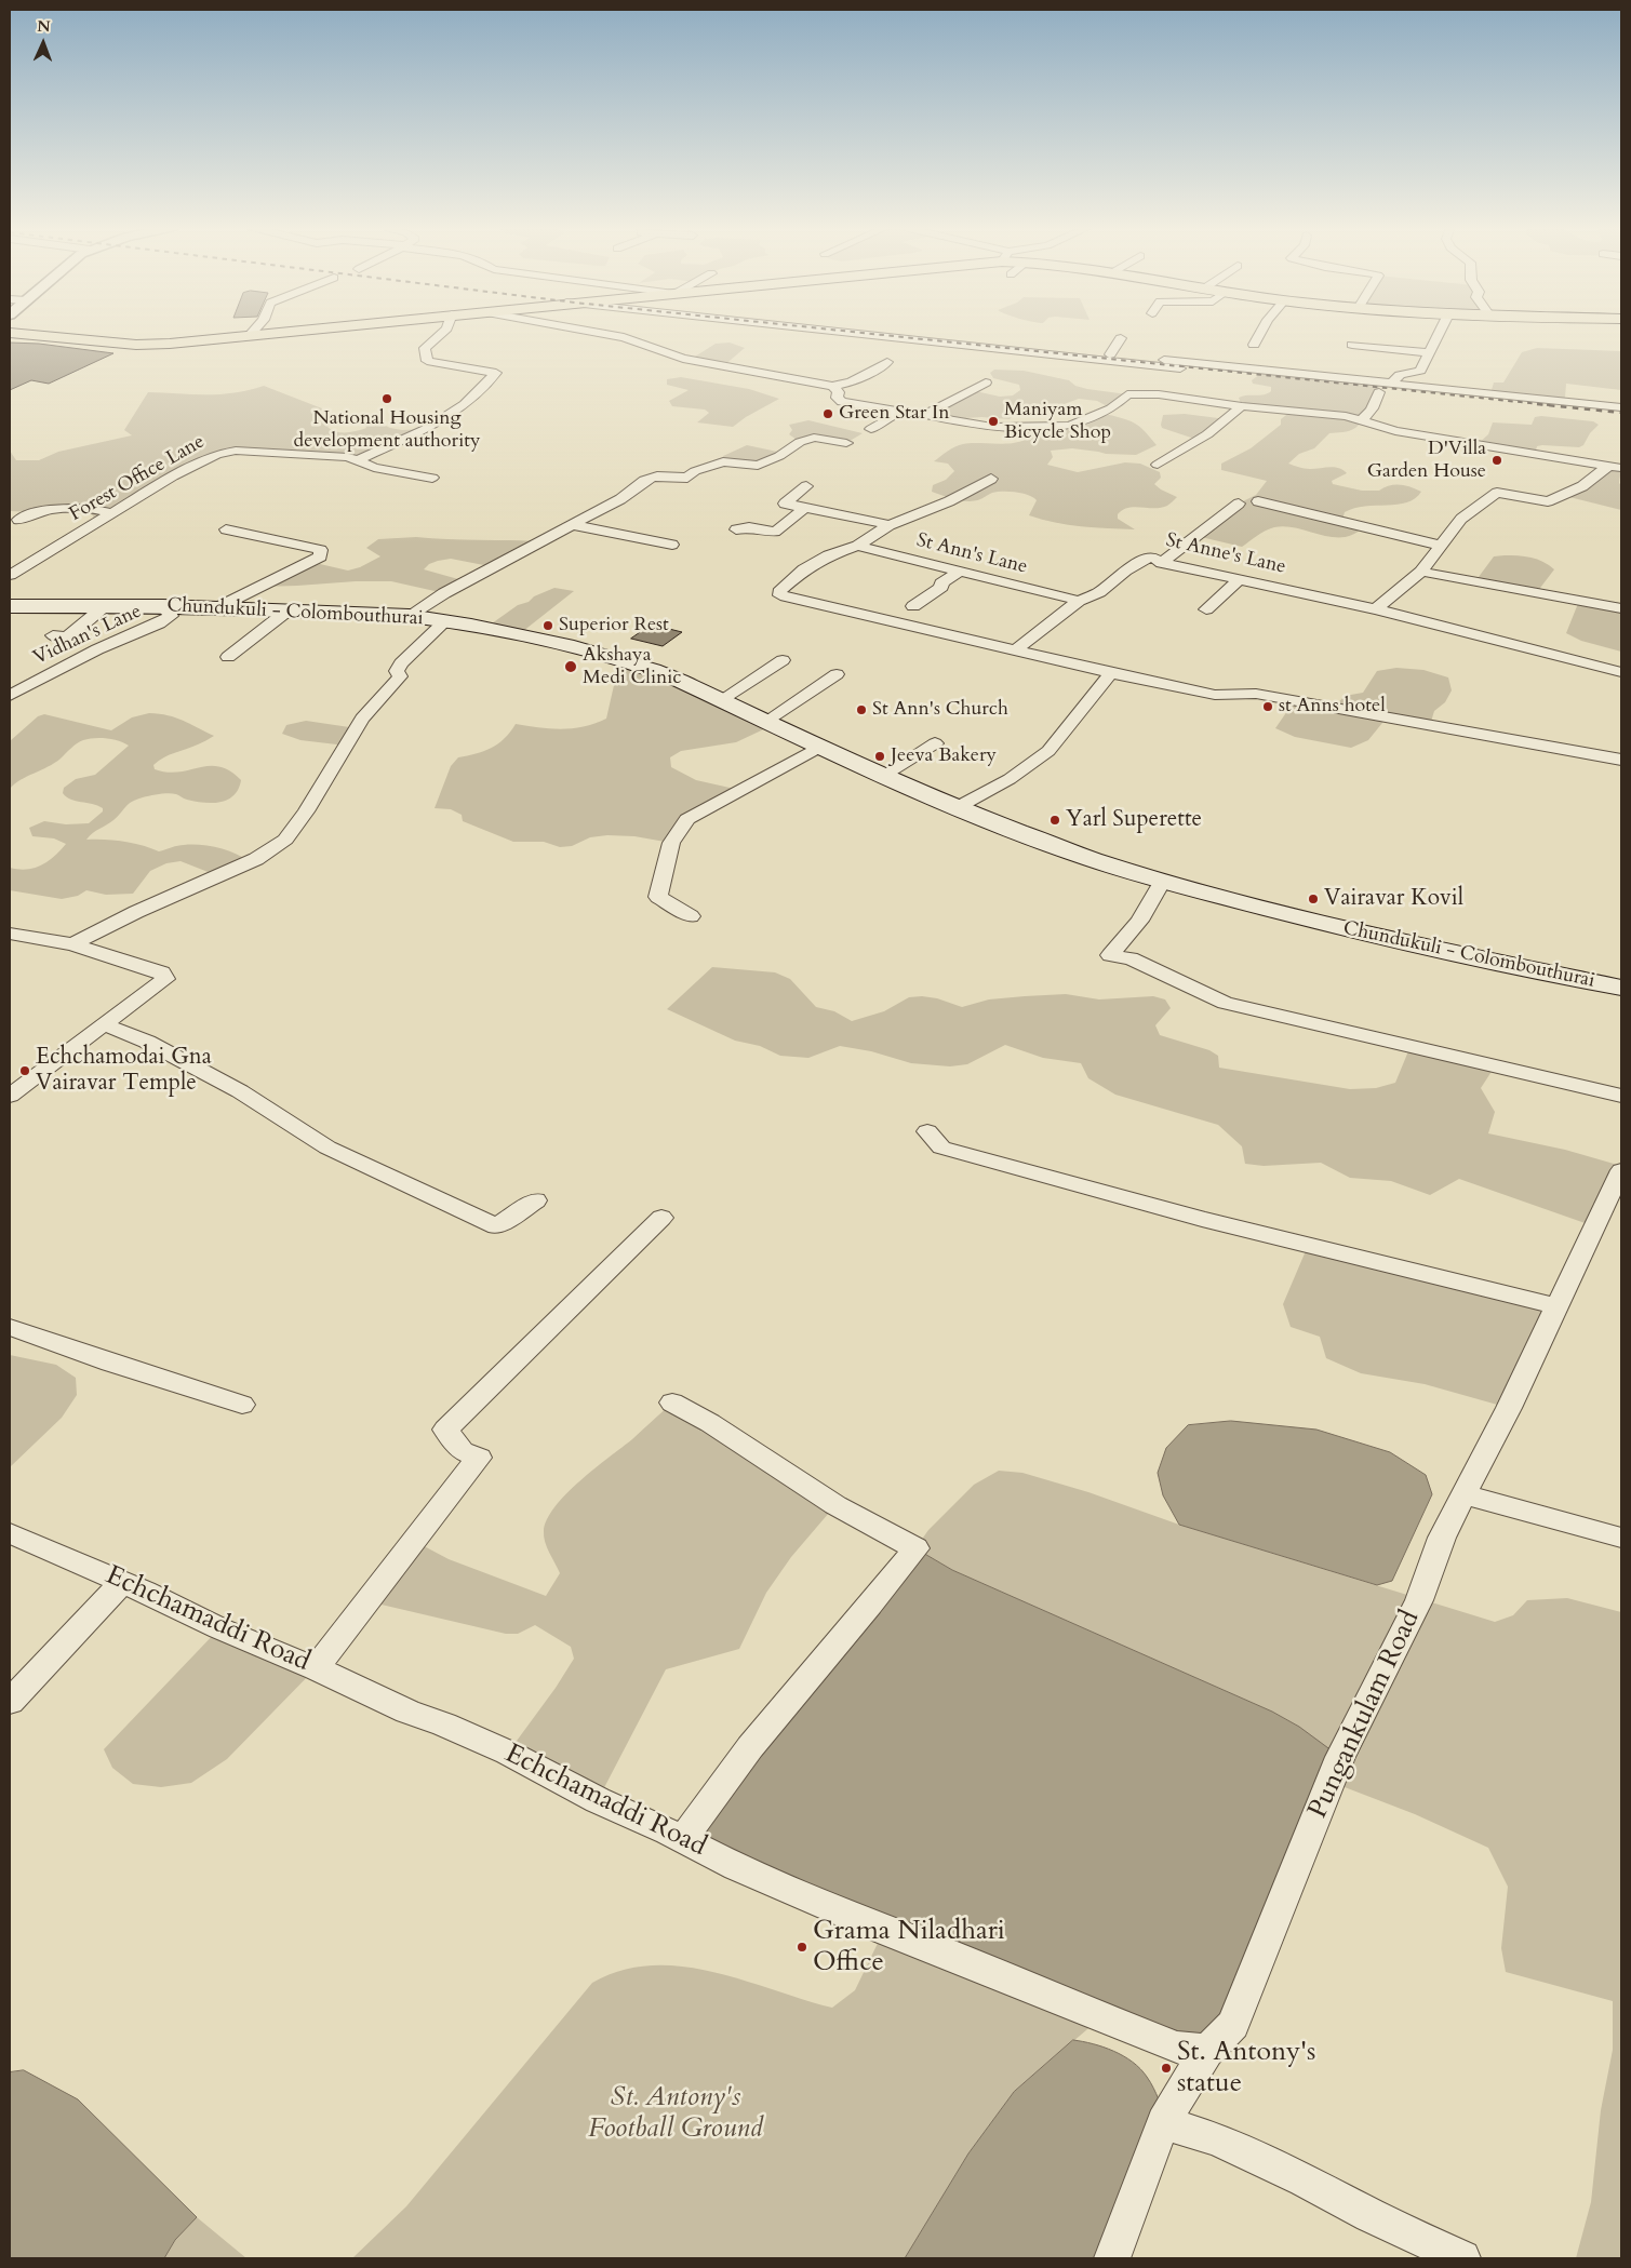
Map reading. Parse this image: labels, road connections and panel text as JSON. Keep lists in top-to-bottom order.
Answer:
{
  "streets": {
    "main road": ["Chundukuli - Colombouthurai"],
    "street": [
      "Forest Office Lane",
      "St Ann's Lane",
      "St Anne's Lane",
      "Vidhan's Lane",
      "Echchamaddi Road",
      "Pungankulam Road"
    ]
  },
  "crossings": [
    ["St Ann's Lane", "St Anne's Lane"],
    ["Chundukuli - Colombouthurai", "Vidhan's Lane"],
    ["Echchamaddi Road", "Pungankulam Road"]
  ],
  "parks": ["St. Antony's Football Ground"],
  "places": [
    "National Housing development authority",
    "Green Star In",
    "Maniyam Bicycle Shop",
    "D'Villa Garden House",
    "Superior Rest",
    "Akshaya Medi Clinic",
    "st Anns hotel",
    "St Ann's Church",
    "Jeeva Bakery",
    "Yarl Superette",
    "Vairavar Kovil",
    "Echchamodai Gna Vairavar Temple",
    "Grama Niladhari Office",
    "St. Antony's statue"
  ],
  "north": "top"
}
